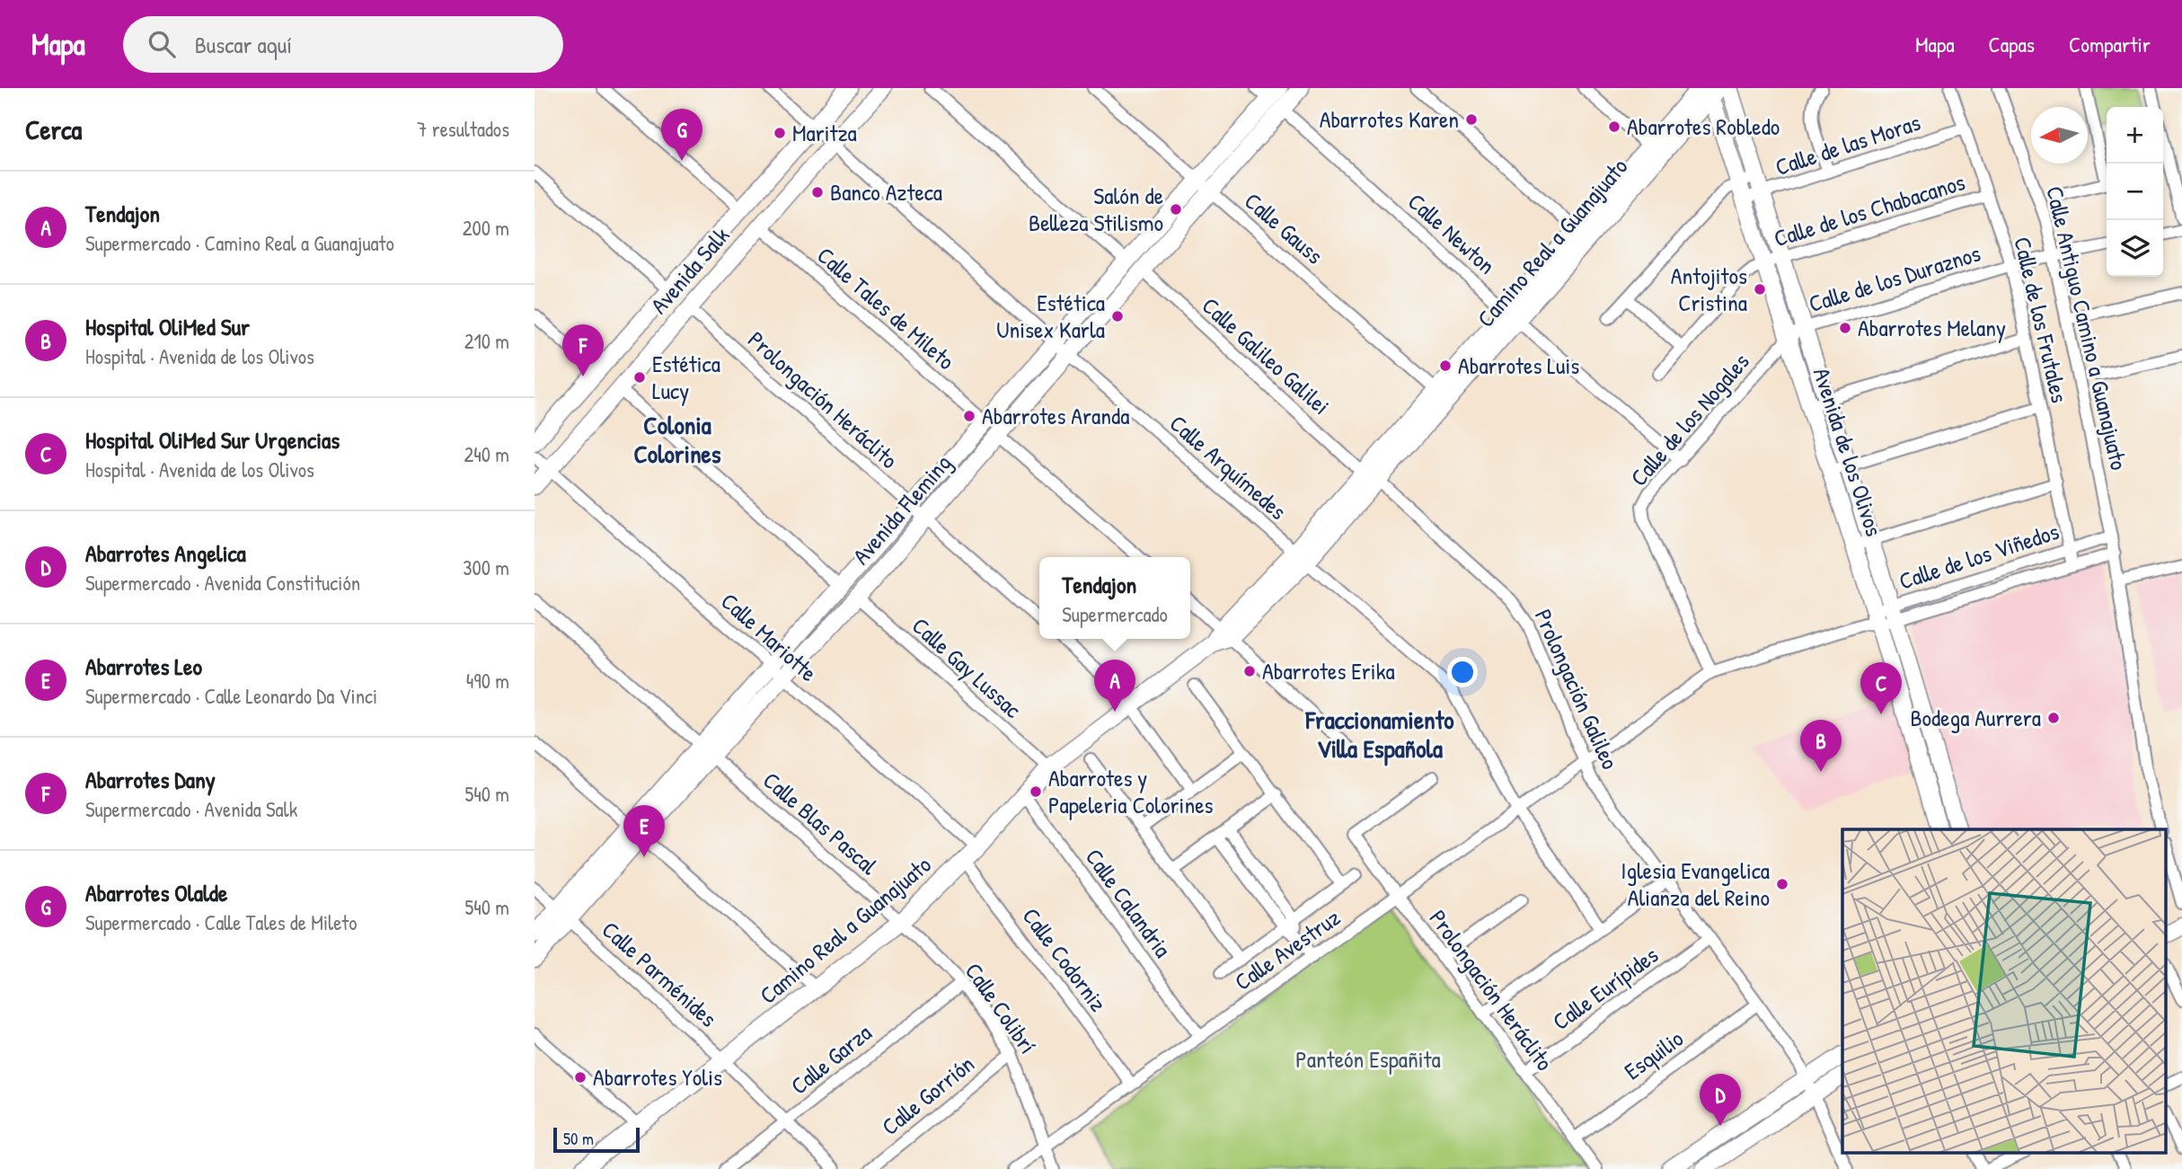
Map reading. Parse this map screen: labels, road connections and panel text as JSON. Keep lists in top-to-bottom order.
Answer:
{
  "streets": {
    "street": [
      "Calle de las Moras",
      "Calle de los Chabacanos",
      "Calle Gauss",
      "Calle Newton",
      "Camino Real a Guanajuato",
      "Avenida Salk",
      "Calle de los Duraznos",
      "Calle Tales de Mileto",
      "Calle de los Frutales",
      "Calle Antiguo Camino a Guanajuato",
      "Calle Galileo Galilei",
      "Prolongación Heráclito",
      "Calle de los Nogales",
      "Avenida de los Olivos",
      "Calle Arquímedes",
      "Avenida Fleming",
      "Calle de los Viñedos",
      "Calle Mariotte",
      "Calle Gay Lussac",
      "Prolongación Galileo",
      "Calle Blas Pascal",
      "Calle Calandria",
      "Calle Avestruz",
      "Calle Codorniz",
      "Calle Parménides",
      "Calle Eurípides",
      "Calle Colibrí",
      "Esquilio",
      "Calle Garza",
      "Calle Gorrión"
    ]
  },
  "crossings": [
    ["Calle de las Moras", "Calle de los Frutales"],
    ["Calle de las Moras", "Avenida de los Olivos"],
    ["Calle de los Chabacanos", "Calle de los Frutales"],
    ["Calle de los Chabacanos", "Avenida de los Olivos"],
    ["Calle Gauss", "Camino Real a Guanajuato"],
    ["Calle Gauss", "Avenida Fleming"],
    ["Calle Newton", "Camino Real a Guanajuato"],
    ["Calle Newton", "Calle de los Nogales"],
    ["Calle Newton", "Avenida Fleming"],
    ["Camino Real a Guanajuato", "Calle Galileo Galilei"],
    ["Camino Real a Guanajuato", "Avenida de los Olivos"],
    ["Camino Real a Guanajuato", "Calle Arquímedes"],
    ["Camino Real a Guanajuato", "Calle Mariotte"],
    ["Camino Real a Guanajuato", "Calle Gay Lussac"],
    ["Camino Real a Guanajuato", "Prolongación Galileo"],
    ["Camino Real a Guanajuato", "Calle Blas Pascal"],
    ["Camino Real a Guanajuato", "Calle Calandria"],
    ["Camino Real a Guanajuato", "Calle Codorniz"],
    ["Camino Real a Guanajuato", "Calle Parménides"],
    ["Camino Real a Guanajuato", "Calle Colibrí"],
    ["Avenida Salk", "Calle Tales de Mileto"],
    ["Avenida Salk", "Prolongación Heráclito"],
    ["Avenida Salk", "Calle Arquímedes"],
    ["Avenida Salk", "Calle Mariotte"],
    ["Calle de los Duraznos", "Calle de los Frutales"],
    ["Calle de los Duraznos", "Calle Antiguo Camino a Guanajuato"],
    ["Calle de los Duraznos", "Calle de los Nogales"],
    ["Calle de los Duraznos", "Avenida de los Olivos"],
    ["Calle Tales de Mileto", "Avenida Fleming"],
    ["Calle de los Frutales", "Calle de los Viñedos"],
    ["Calle Antiguo Camino a Guanajuato", "Calle de los Viñedos"],
    ["Calle Galileo Galilei", "Avenida Fleming"],
    ["Prolongación Heráclito", "Avenida Fleming"],
    ["Prolongación Heráclito", "Calle Avestruz"],
    ["Prolongación Heráclito", "Calle Eurípides"],
    ["Prolongación Heráclito", "Esquilio"],
    ["Calle de los Nogales", "Avenida de los Olivos"],
    ["Calle de los Nogales", "Calle de los Viñedos"],
    ["Avenida de los Olivos", "Calle de los Viñedos"],
    ["Calle Arquímedes", "Avenida Fleming"],
    ["Calle Arquímedes", "Calle Avestruz"],
    ["Avenida Fleming", "Calle Mariotte"],
    ["Avenida Fleming", "Calle Gay Lussac"],
    ["Avenida Fleming", "Calle Blas Pascal"],
    ["Avenida Fleming", "Calle Parménides"],
    ["Calle de los Viñedos", "Prolongación Galileo"],
    ["Calle de los Viñedos", "Calle Avestruz"],
    ["Prolongación Galileo", "Calle Avestruz"],
    ["Prolongación Galileo", "Calle Eurípides"],
    ["Prolongación Galileo", "Esquilio"],
    ["Calle Blas Pascal", "Calle Colibrí"],
    ["Calle Calandria", "Calle Avestruz"],
    ["Calle Avestruz", "Calle Codorniz"],
    ["Calle Avestruz", "Calle Colibrí"],
    ["Calle Parménides", "Calle Garza"],
    ["Calle Colibrí", "Calle Garza"],
    ["Calle Colibrí", "Calle Gorrión"]
  ],
  "districts": ["Colonia Colorines", "Fraccionamiento Villa Española"],
  "parks": ["Panteón Españita"],
  "places": [
    "Abarrotes Karen",
    "Abarrotes Robledo",
    "Maritza",
    "Banco Azteca",
    "Salón de Belleza Stilismo",
    "Antojitos Cristina",
    "Estética Unisex Karla",
    "Abarrotes Melany",
    "Abarrotes Luis",
    "Estética Lucy",
    "Abarrotes Aranda",
    "Abarrotes Erika",
    "Bodega Aurrera",
    "Abarrotes y Papeleria Colorines",
    "Iglesia Evangelica Alianza del Reino",
    "Abarrotes Yolis"
  ],
  "scale_bar": "50 m",
  "north": "left",
  "page": {
    "header": "Mapa",
    "search": "Buscar aquí",
    "nav": ["Mapa", "Capas", "Compartir"],
    "heading": ["Cerca", "7 resultados"],
    "map_buttons": ["+", "−"],
    "pins": [
      "G",
      "F",
      "A",
      "C",
      "B",
      "E",
      "D"
    ],
    "list": [
      {
        "mark": "A",
        "name": "Tendajon",
        "note": "Supermercado · Camino Real a Guanajuato",
        "value": "200 m"
      },
      {
        "mark": "B",
        "name": "Hospital OliMed Sur",
        "note": "Hospital · Avenida de los Olivos",
        "value": "210 m"
      },
      {
        "mark": "C",
        "name": "Hospital OliMed Sur Urgencias",
        "note": "Hospital · Avenida de los Olivos",
        "value": "240 m"
      },
      {
        "mark": "D",
        "name": "Abarrotes Angelica",
        "note": "Supermercado · Avenida Constitución",
        "value": "300 m"
      },
      {
        "mark": "E",
        "name": "Abarrotes Leo",
        "note": "Supermercado · Calle Leonardo Da Vinci",
        "value": "490 m"
      },
      {
        "mark": "F",
        "name": "Abarrotes Dany",
        "note": "Supermercado · Avenida Salk",
        "value": "540 m"
      },
      {
        "mark": "G",
        "name": "Abarrotes Olalde",
        "note": "Supermercado · Calle Tales de Mileto",
        "value": "540 m"
      }
    ],
    "popup": ["Tendajon", "Supermercado"],
    "scale": "50 m"
  }
}
